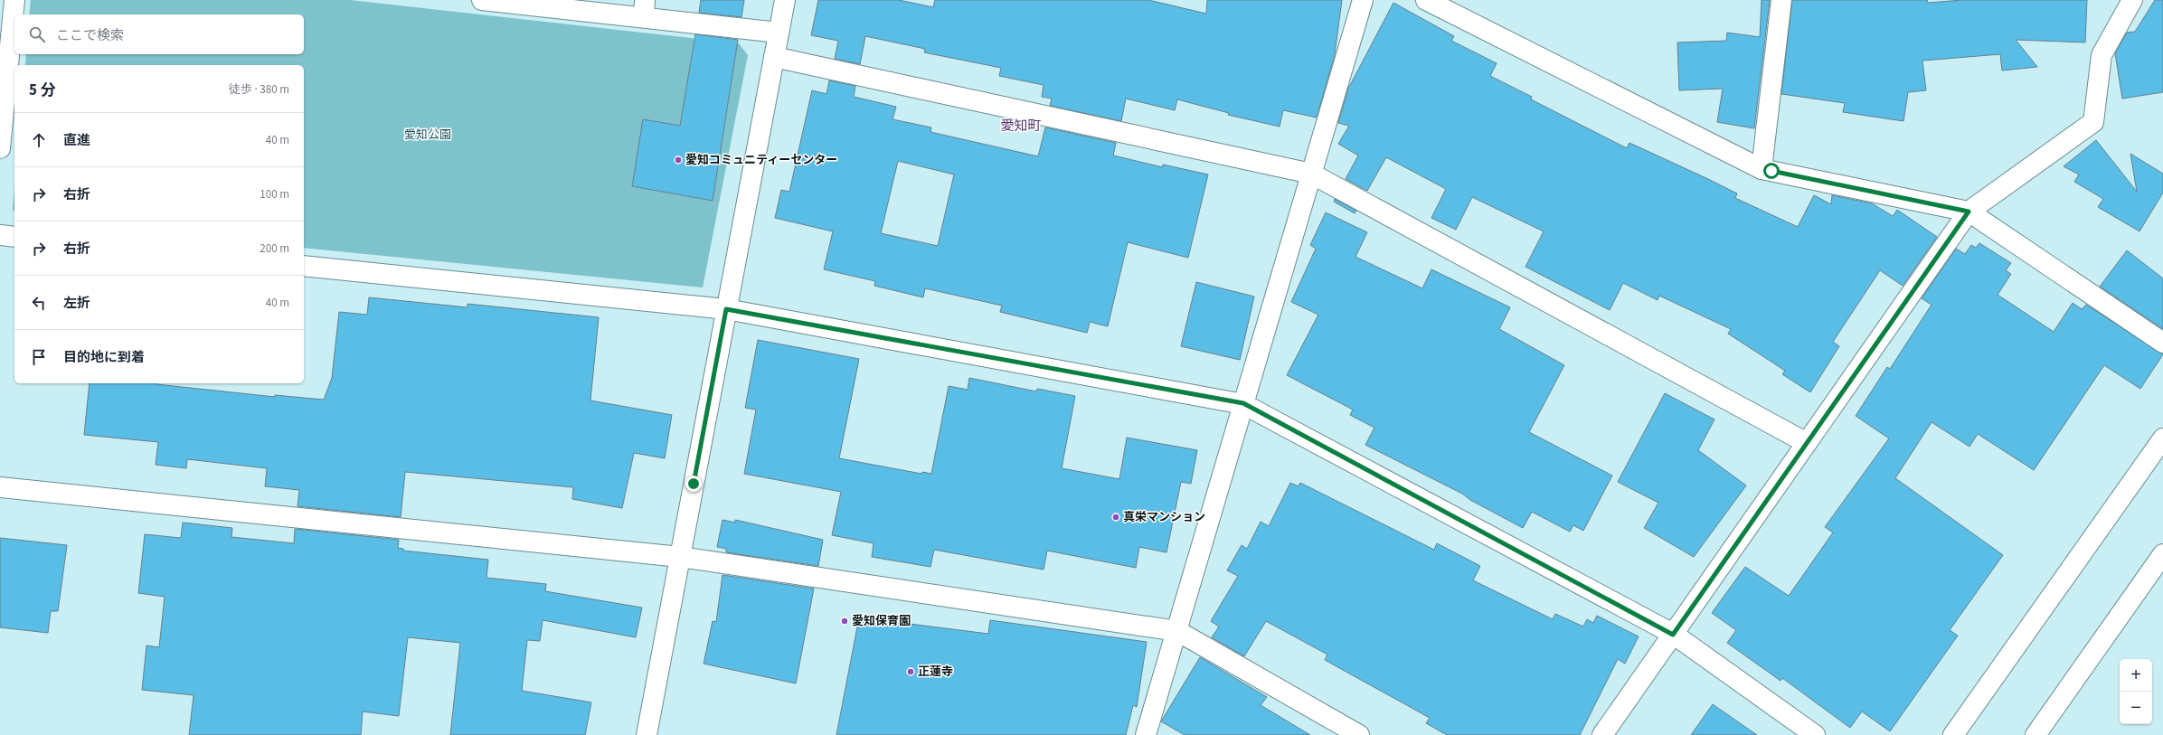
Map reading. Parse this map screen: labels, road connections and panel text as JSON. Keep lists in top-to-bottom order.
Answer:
{
  "districts": ["愛知町"],
  "parks": ["愛知公園"],
  "places": [
    "愛知コミュニティーセンター",
    "真栄マンション",
    "愛知保育園",
    "正蓮寺"
  ],
  "page": {
    "search": "ここで検索",
    "heading": ["5 分", "徒歩 · 380 m"],
    "list": [
      ["直進", "40 m"],
      ["右折", "100 m"],
      ["右折", "200 m"],
      ["左折", "40 m"],
      "目的地に到着"
    ],
    "map_buttons": ["+", "−"]
  }
}
